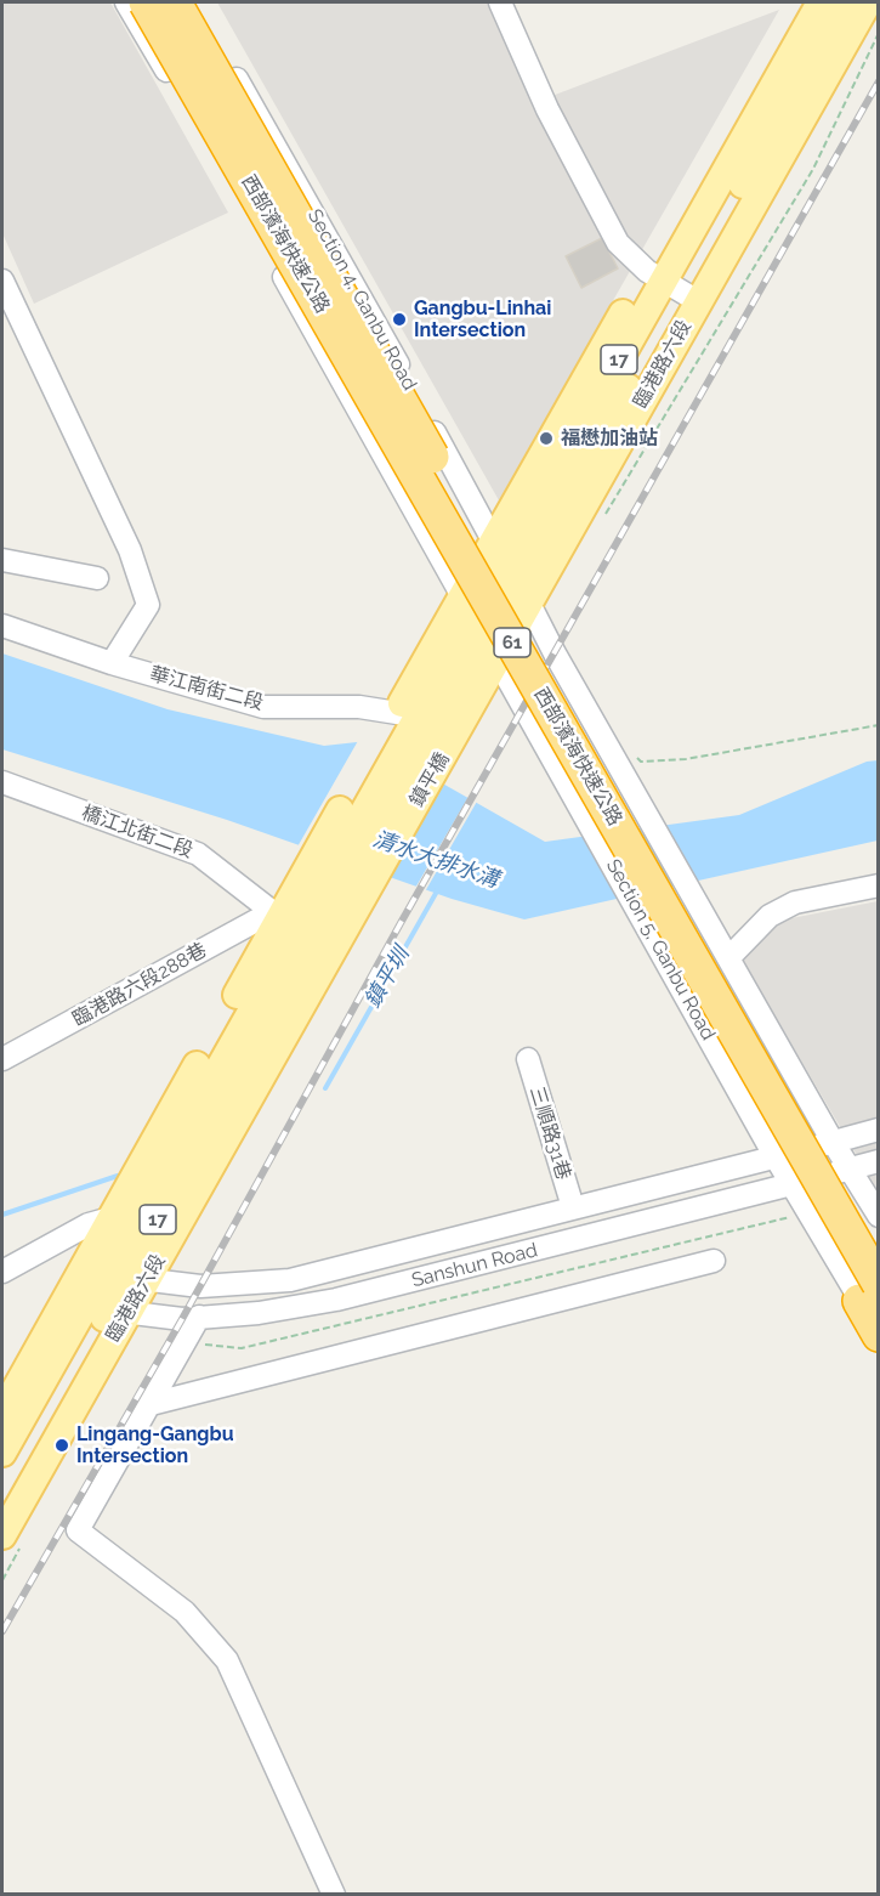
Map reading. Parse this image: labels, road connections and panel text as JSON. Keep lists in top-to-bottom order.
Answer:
{
  "streets": {
    "highway": ["西部濱海快速公路", "61"],
    "main road": ["17", "臨港路六段", "鎮平橋"],
    "street": [
      "Section 4, Ganbu Road",
      "華江南街二段",
      "橋江北街二段",
      "Section 5, Ganbu Road",
      "臨港路六段288巷",
      "三順路31巷",
      "Sanshun Road"
    ]
  },
  "crossings": [
    ["西部濱海快速公路", "Section 5, Ganbu Road"],
    ["Section 4, Ganbu Road", "臨港路六段"],
    ["17", "臨港路六段"],
    ["17", "華江南街二段"],
    ["17", "鎮平橋"],
    ["17", "橋江北街二段"],
    ["17", "臨港路六段288巷"],
    ["臨港路六段", "華江南街二段"],
    ["臨港路六段", "鎮平橋"],
    ["臨港路六段", "橋江北街二段"],
    ["臨港路六段", "Section 5, Ganbu Road"],
    ["臨港路六段", "臨港路六段288巷"],
    ["臨港路六段", "Sanshun Road"],
    ["華江南街二段", "鎮平橋"],
    ["鎮平橋", "橋江北街二段"],
    ["鎮平橋", "臨港路六段288巷"],
    ["橋江北街二段", "臨港路六段288巷"],
    ["Section 5, Ganbu Road", "Sanshun Road"],
    ["三順路31巷", "Sanshun Road"]
  ],
  "water": ["清水大排水溝", "鎮平圳"],
  "places": ["Gangbu-Linhai Intersection", "福懋加油站", "Lingang-Gangbu Intersection"]
}
